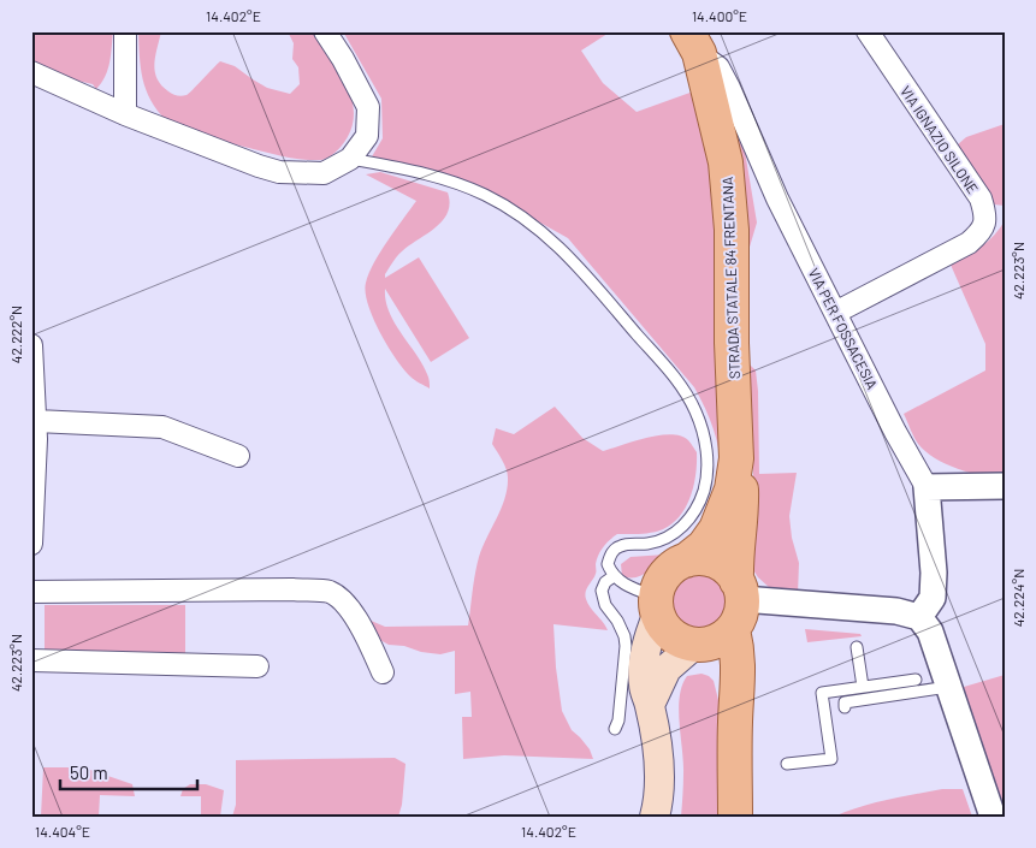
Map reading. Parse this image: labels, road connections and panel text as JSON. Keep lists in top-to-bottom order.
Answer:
{
  "streets": {
    "main road": ["STRADA STATALE 84 FRENTANA"],
    "street": ["VIA IGNAZIO SILONE", "VIA PER FOSSACESIA"]
  },
  "crossings": [
    ["VIA IGNAZIO SILONE", "VIA PER FOSSACESIA"],
    ["STRADA STATALE 84 FRENTANA", "VIA PER FOSSACESIA"]
  ],
  "scale_bar": "50 m",
  "coordinates": [
    "14.402°E",
    "14.400°E",
    "42.223°N",
    "42.222°N",
    "42.224°N",
    "14.404°E"
  ]
}
